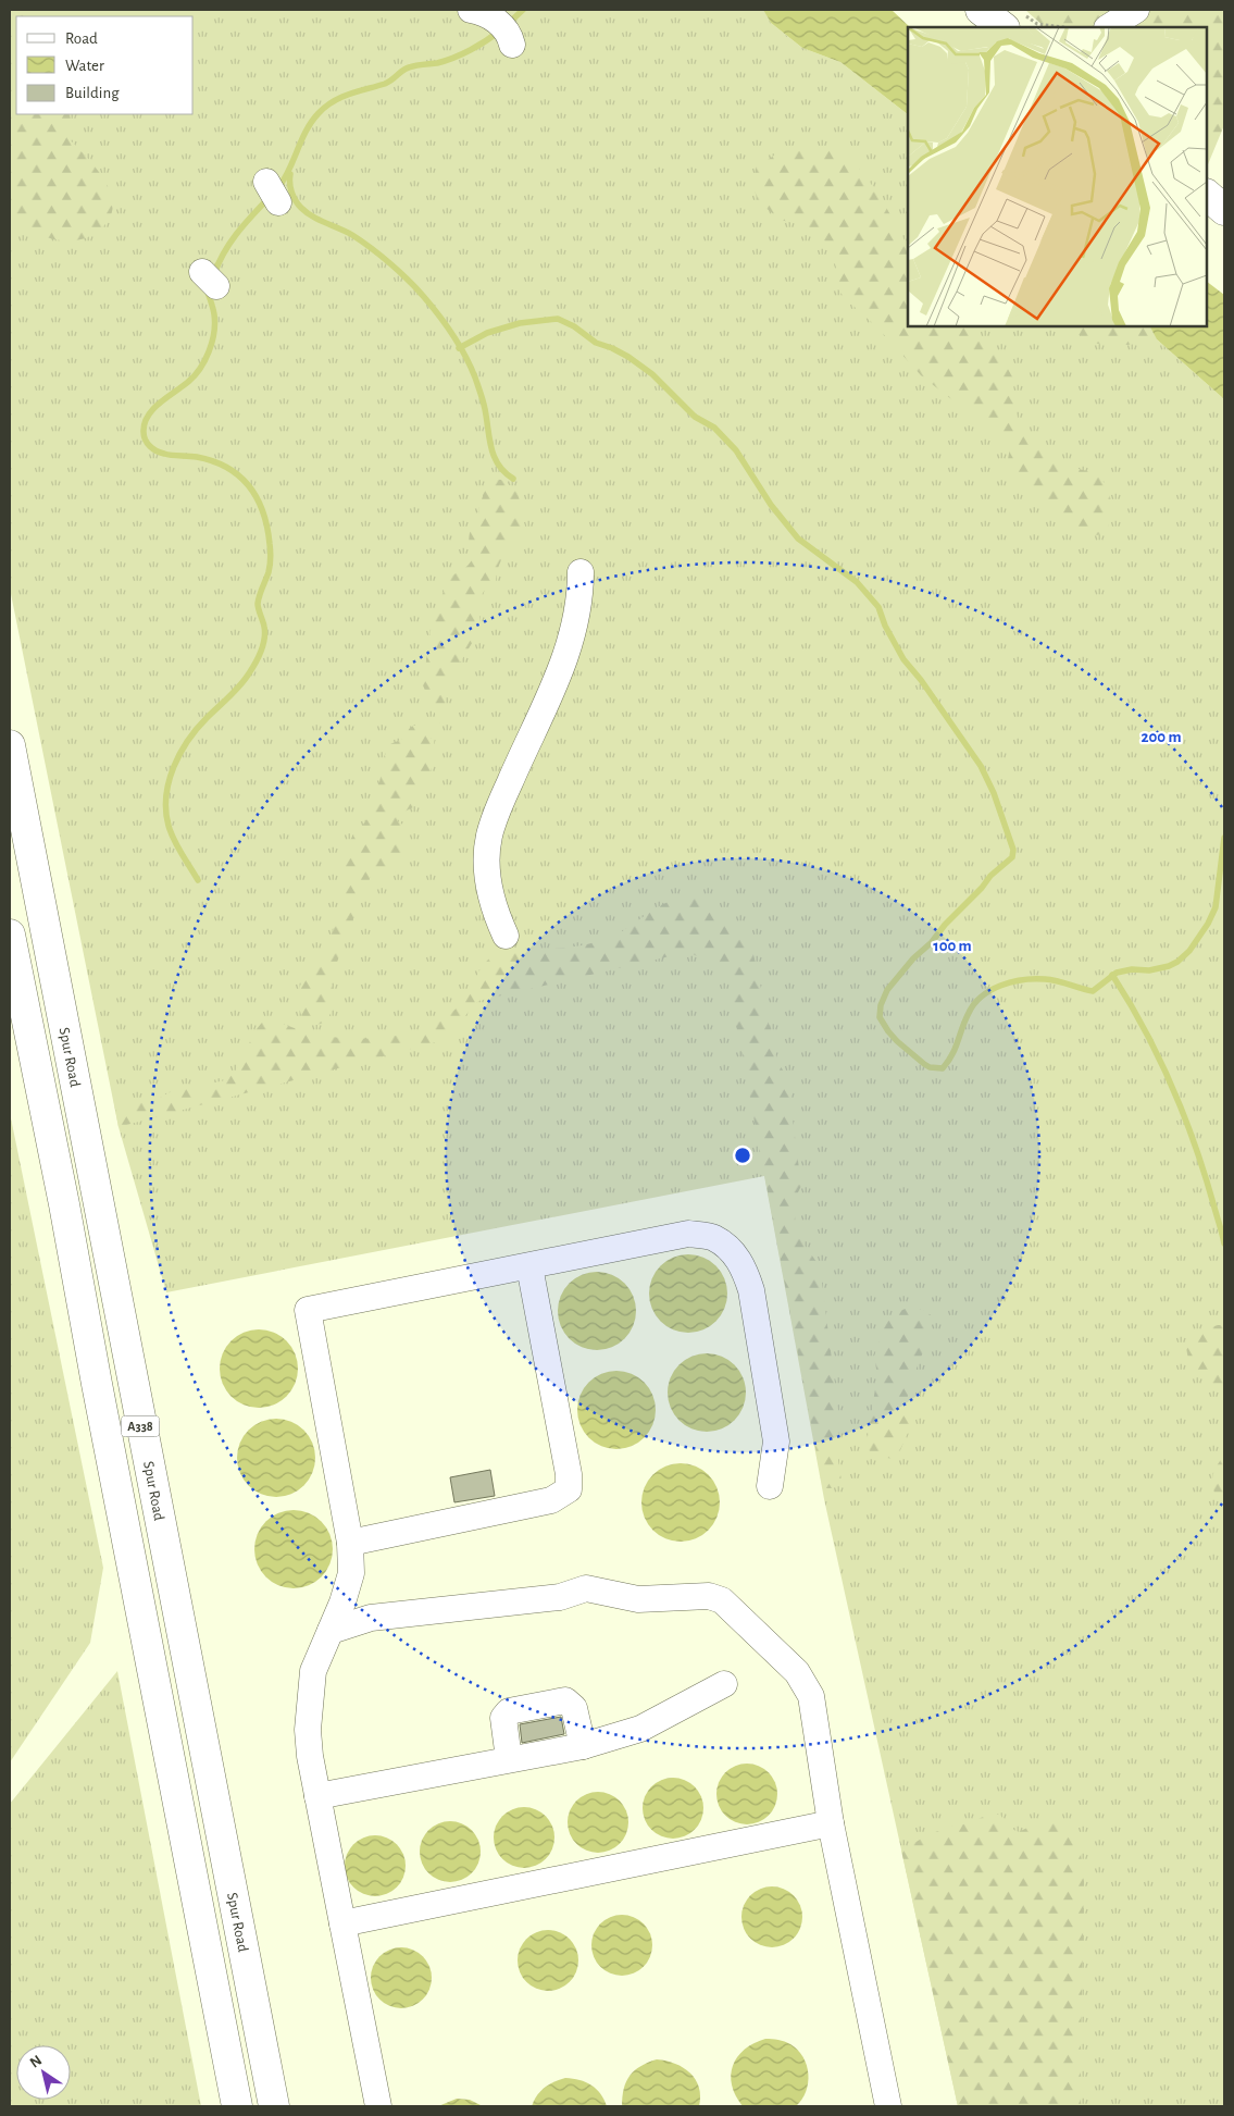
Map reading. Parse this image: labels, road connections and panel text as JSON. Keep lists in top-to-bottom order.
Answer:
{
  "streets": {
    "main road": ["Spur Road", "A338"]
  },
  "legend": ["Road", "Water", "Building"],
  "north": "top left",
  "rings": ["200 m", "100 m"]
}
